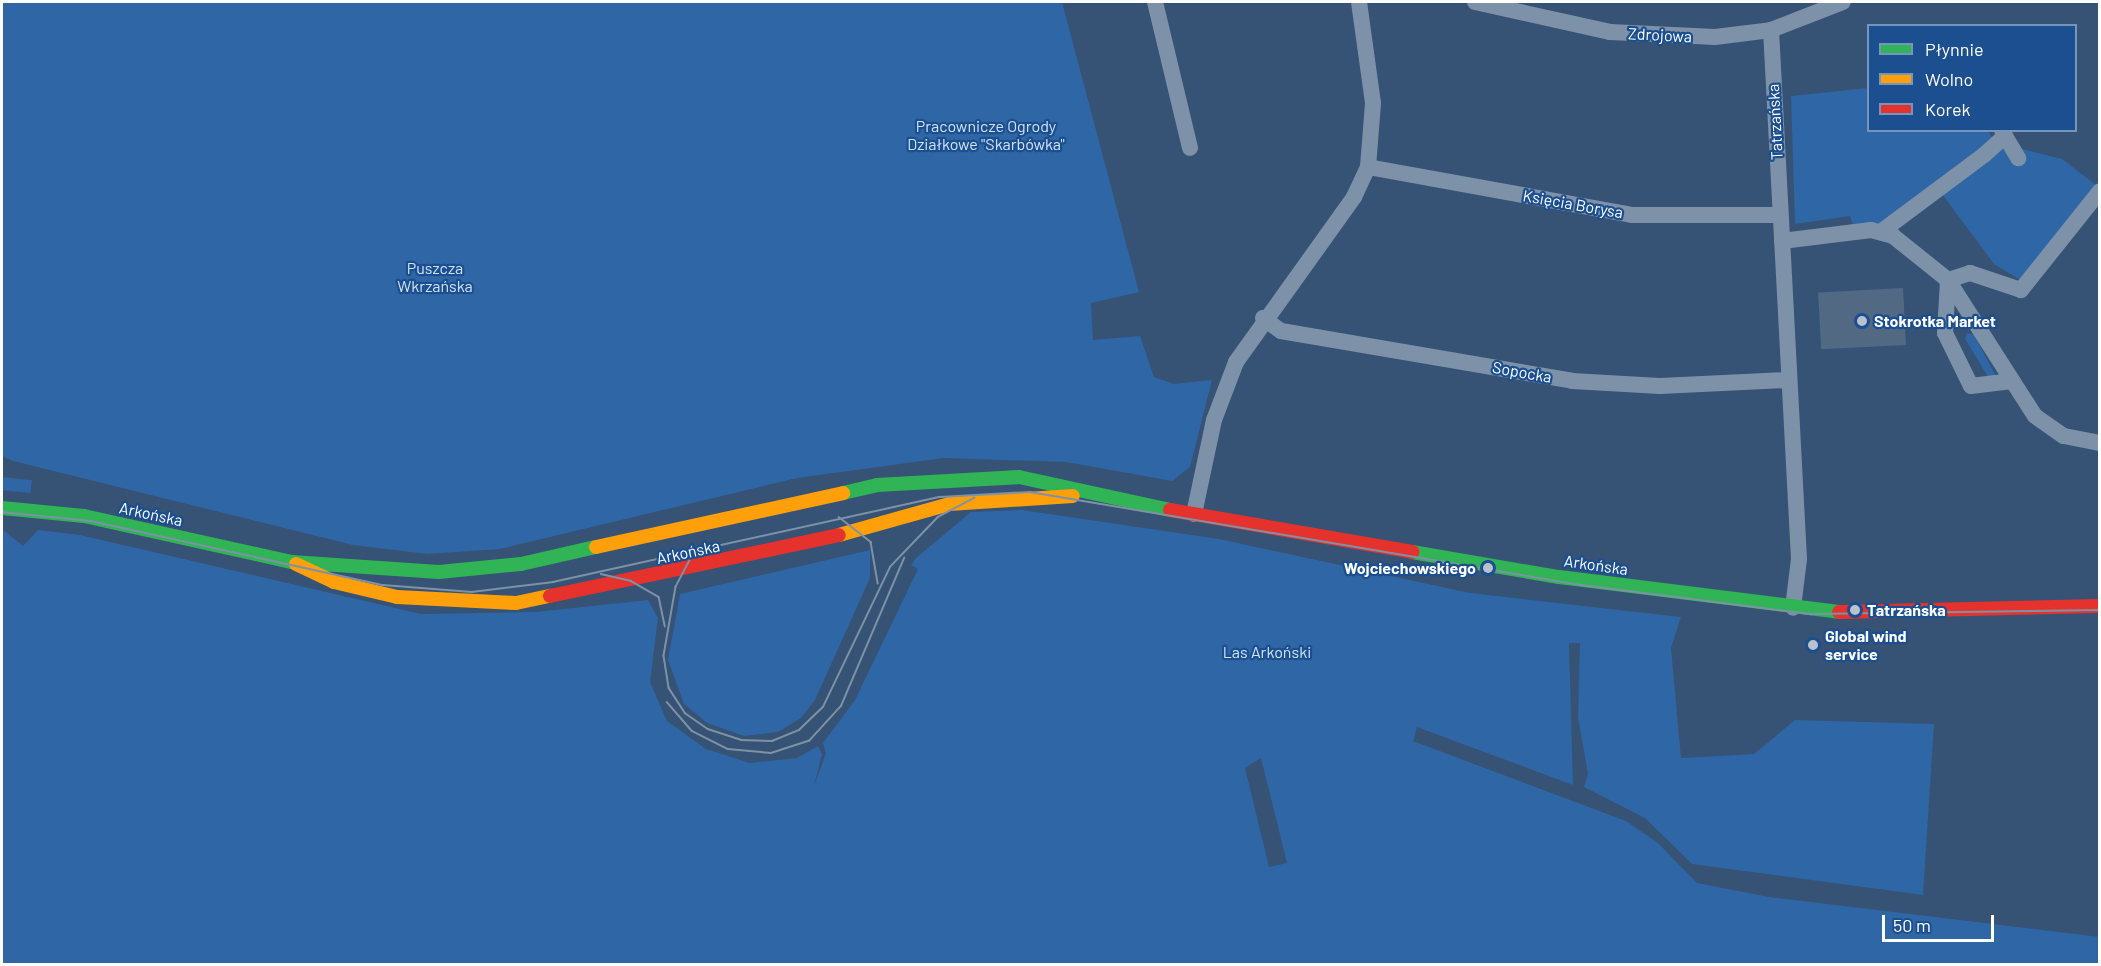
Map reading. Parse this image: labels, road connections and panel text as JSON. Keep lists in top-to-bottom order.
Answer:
{
  "streets": {
    "street": [
      "Zdrojowa",
      "Tatrzańska",
      "Księcia Borysa",
      "Sopocka",
      "Arkońska"
    ]
  },
  "crossings": [
    ["Zdrojowa", "Tatrzańska"],
    ["Tatrzańska", "Księcia Borysa"],
    ["Tatrzańska", "Sopocka"],
    ["Tatrzańska", "Arkońska"]
  ],
  "parks": ["Pracownicze Ogrody Działkowe \"Skarbówka\"", "Puszcza Wkrzańska", "Las Arkoński"],
  "places": [
    "Stokrotka Market",
    "Wojciechowskiego",
    "Tatrzańska",
    "Global wind service"
  ],
  "legend": ["Płynnie", "Wolno", "Korek"],
  "scale_bar": "50 m"
}
